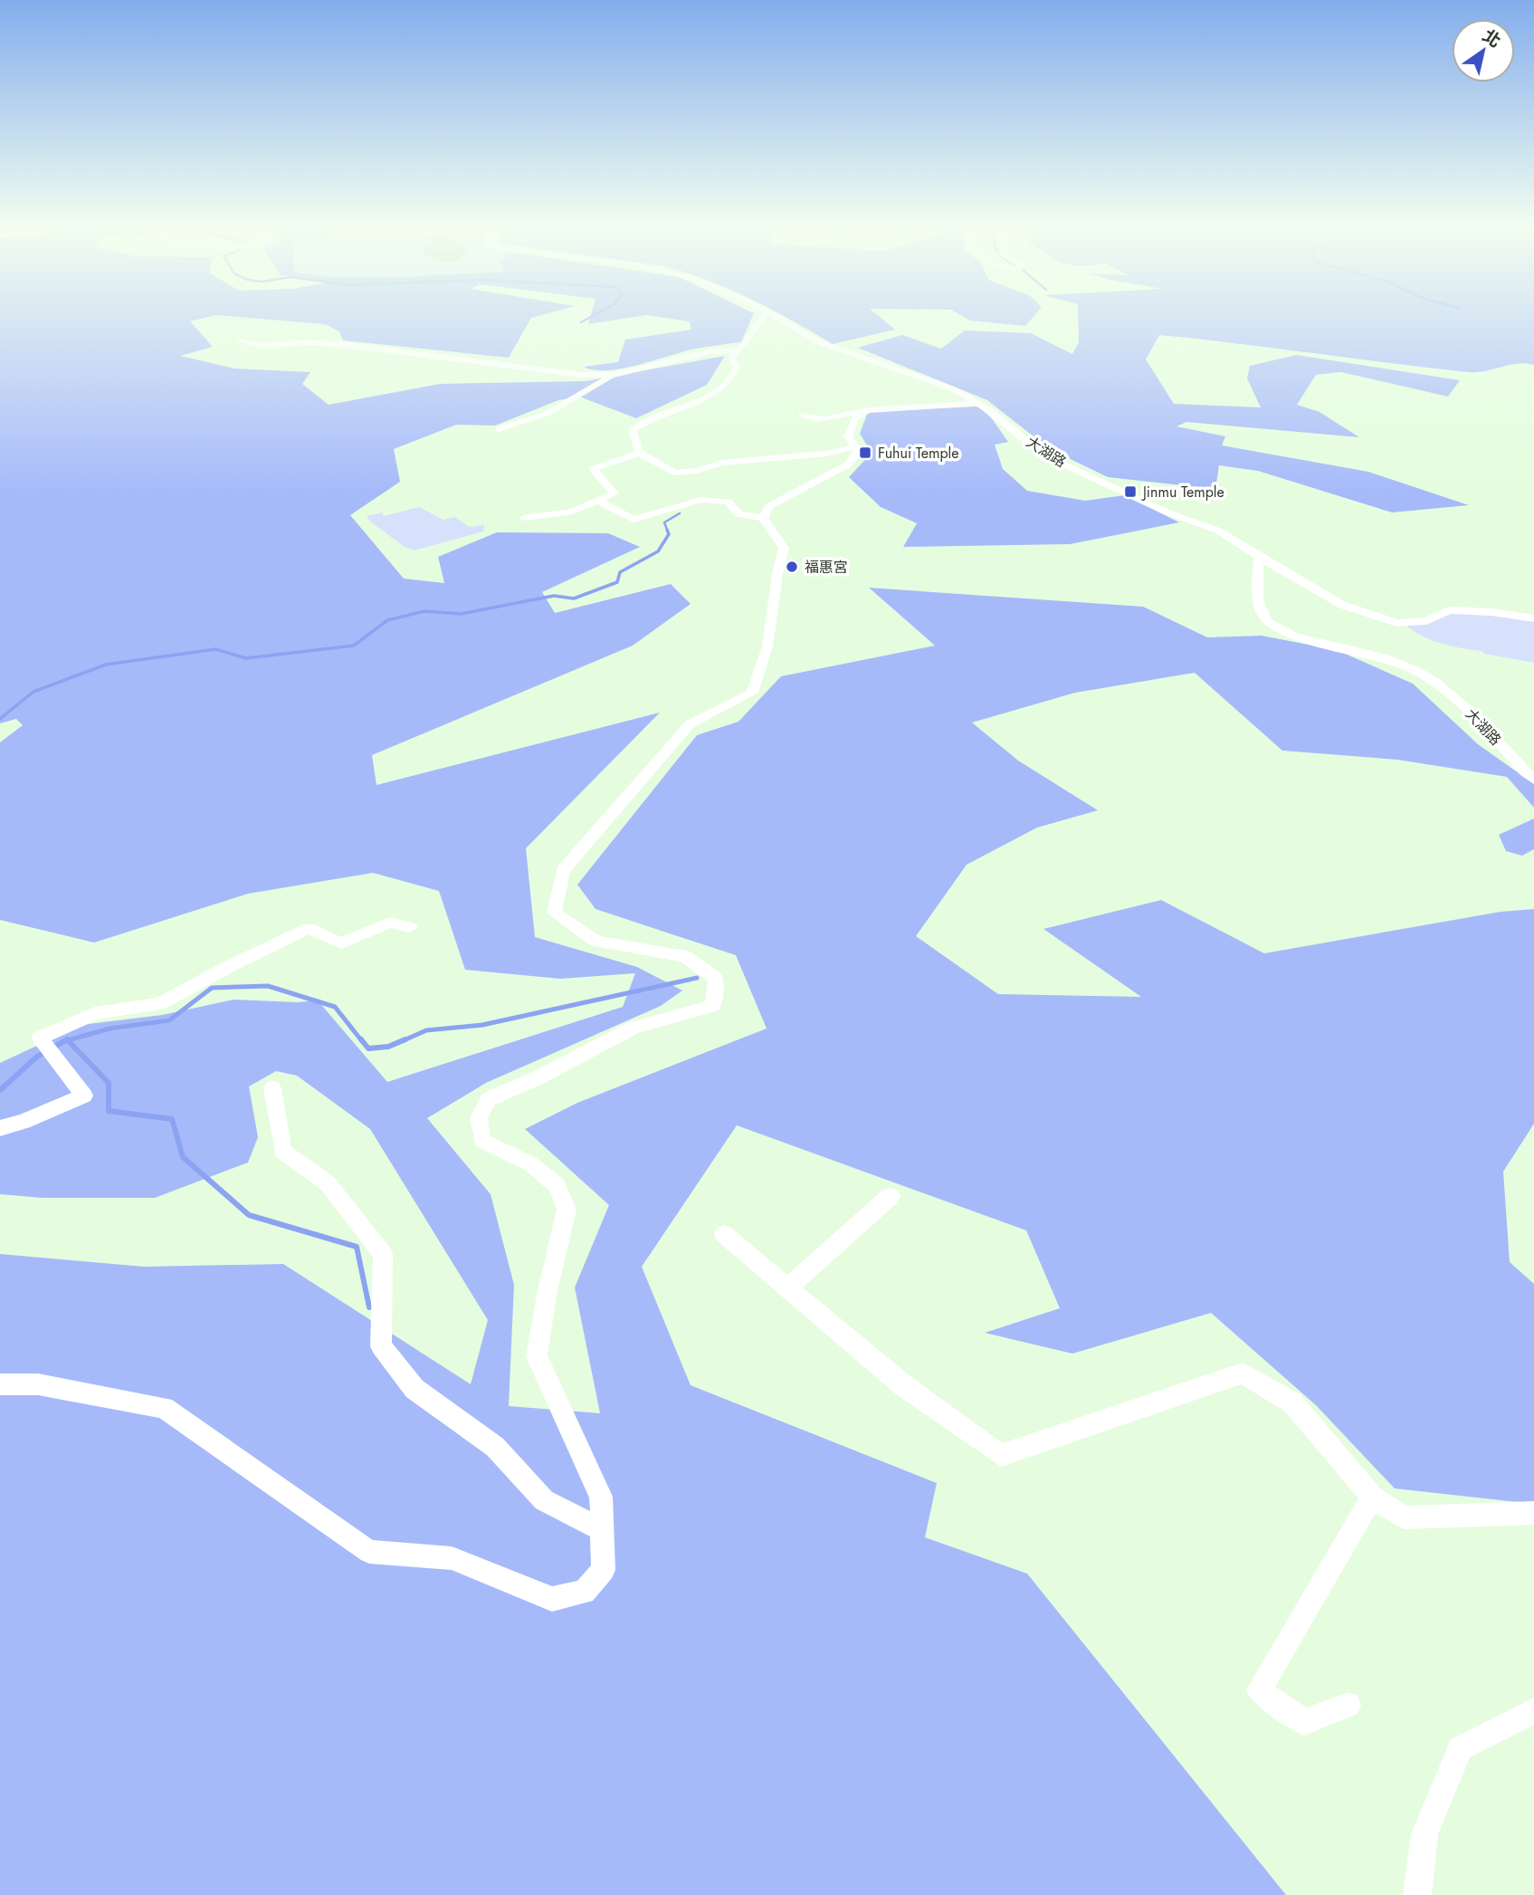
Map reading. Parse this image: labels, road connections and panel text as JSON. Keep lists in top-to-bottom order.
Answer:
{
  "streets": {
    "street": ["大湖路"]
  },
  "places": {
    "transit": ["Fuhui Temple", "Jinmu Temple"],
    "other": ["福惠宮"]
  },
  "north": "top right"
}
